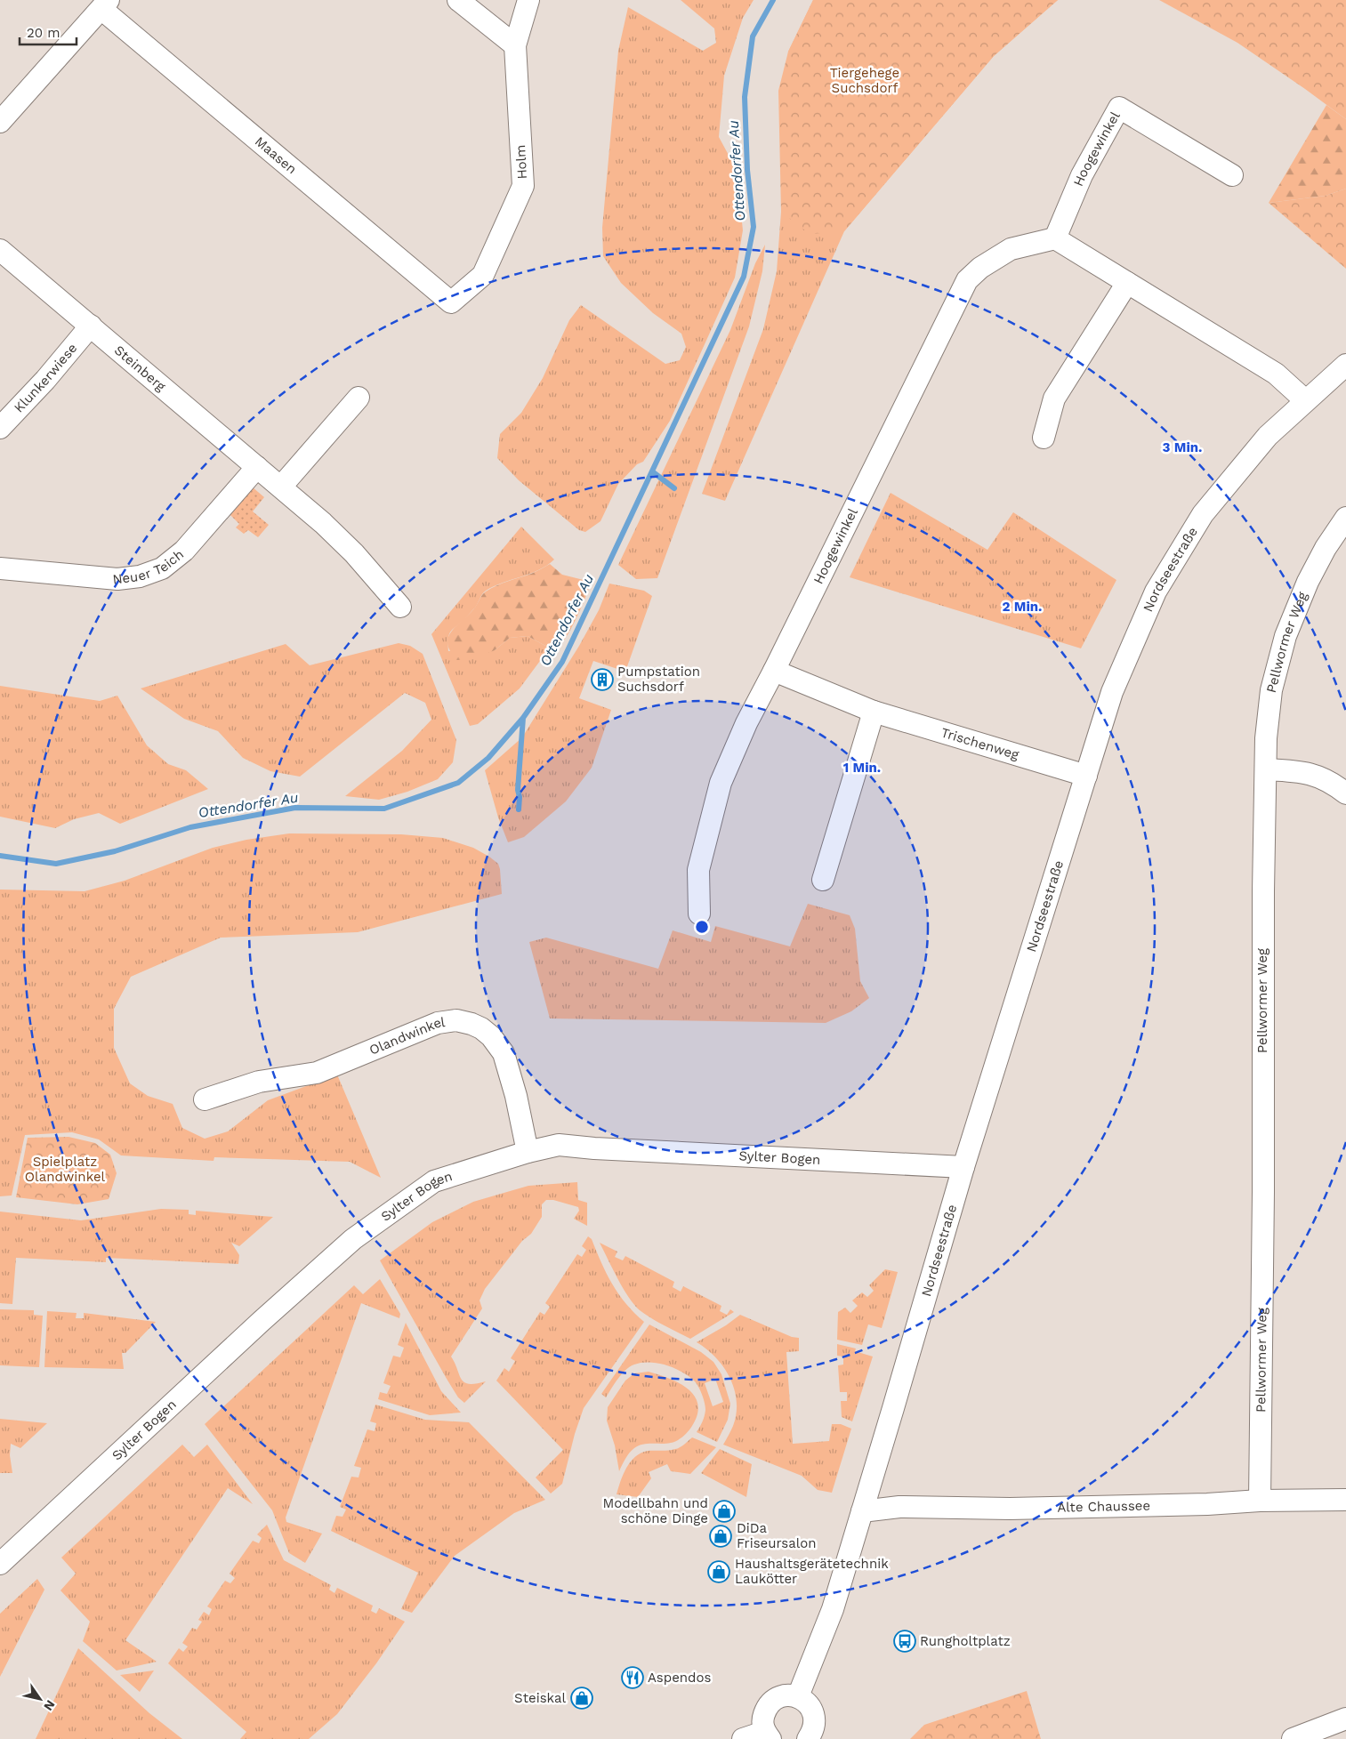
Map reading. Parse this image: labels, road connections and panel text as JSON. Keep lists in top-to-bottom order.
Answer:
{
  "streets": {
    "street": [
      "Hoogewinkel",
      "Maasen",
      "Holm",
      "Steinberg",
      "Klunkerwiese",
      "Neuer Teich",
      "Nordseestraße",
      "Pellwormer Weg",
      "Trischenweg",
      "Olandwinkel",
      "Sylter Bogen",
      "Alte Chaussee"
    ]
  },
  "crossings": [
    ["Hoogewinkel", "Trischenweg"],
    ["Maasen", "Holm"],
    ["Steinberg", "Klunkerwiese"],
    ["Steinberg", "Neuer Teich"],
    ["Nordseestraße", "Trischenweg"],
    ["Nordseestraße", "Sylter Bogen"],
    ["Nordseestraße", "Alte Chaussee"],
    ["Pellwormer Weg", "Alte Chaussee"],
    ["Olandwinkel", "Sylter Bogen"]
  ],
  "water": ["Ottendorfer Au"],
  "parks": ["Tiergehege Suchsdorf", "Spielplatz Olandwinkel"],
  "places": {
    "building": ["Pumpstation Suchsdorf"],
    "shop": [
      "Modellbahn und schöne Dinge",
      "DiDa Friseursalon",
      "Haushaltsgerätetechnik Laukötter",
      "Steiskal"
    ],
    "bus stop": ["Rungholtplatz"],
    "restaurant": ["Aspendos"]
  },
  "scale_bar": "20 m",
  "north": "bottom right",
  "rings": ["3 Min.", "2 Min.", "1 Min."]
}
